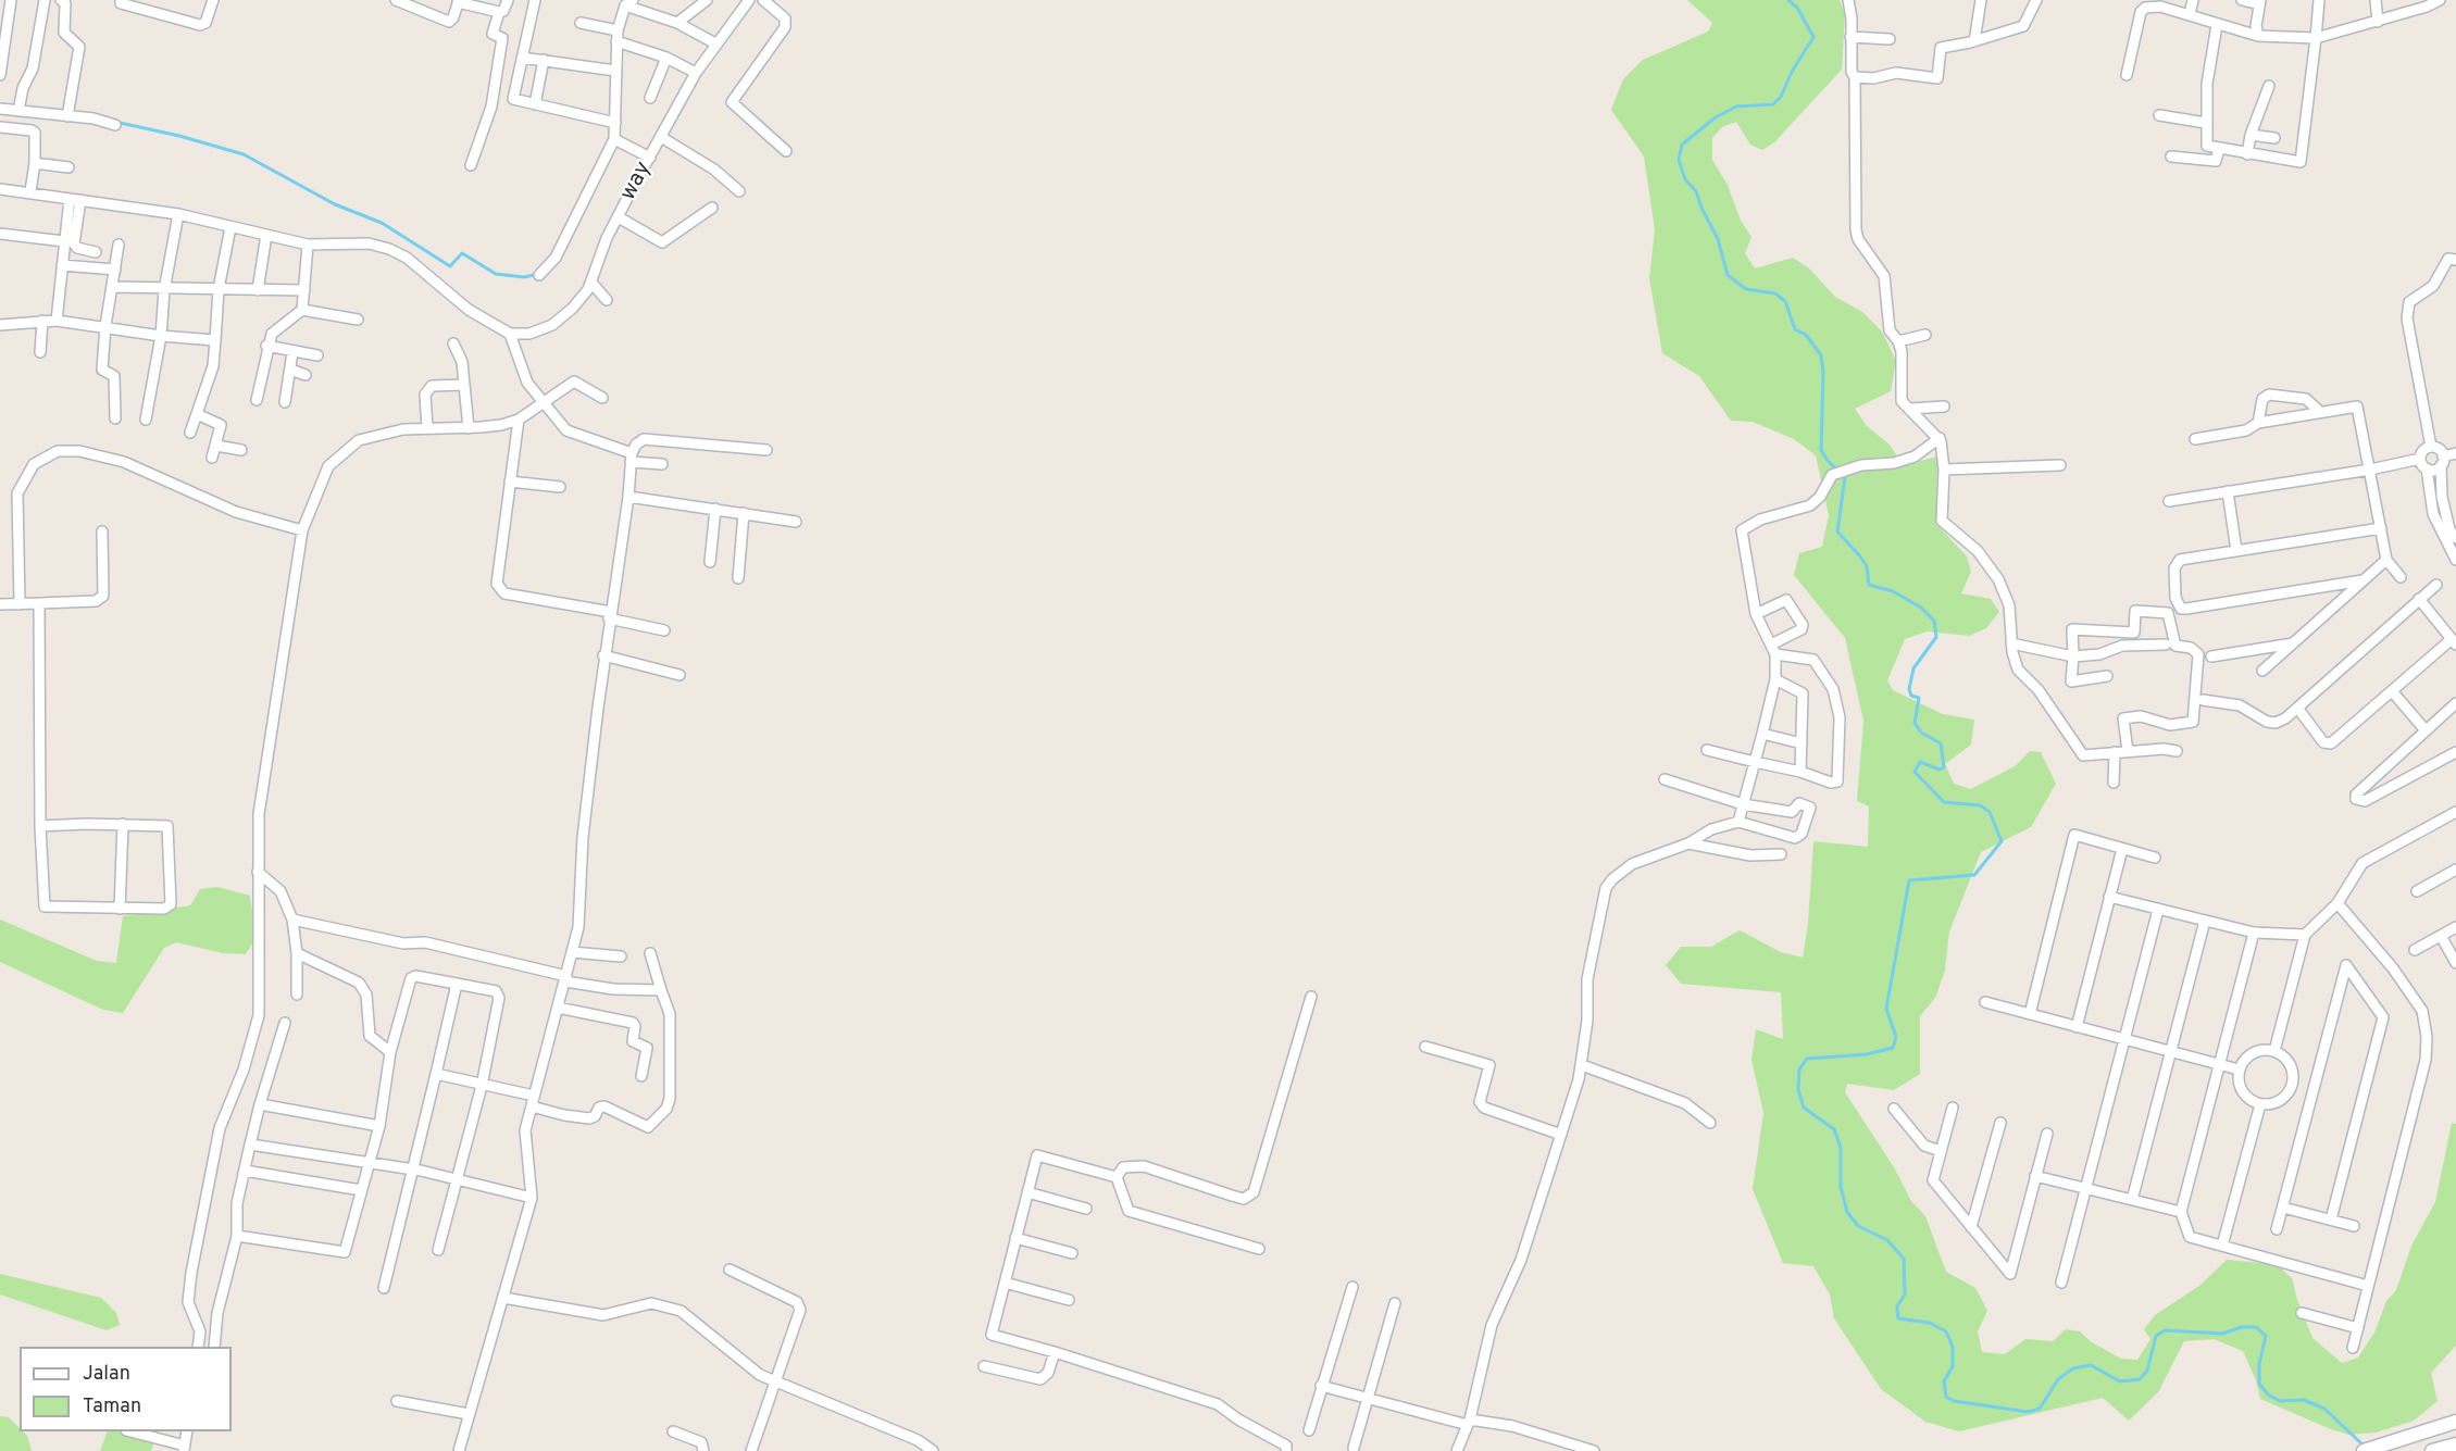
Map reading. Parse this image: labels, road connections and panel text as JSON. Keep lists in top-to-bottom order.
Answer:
{
  "streets": {
    "street": ["way"]
  },
  "legend": ["Jalan", "Taman"]
}
